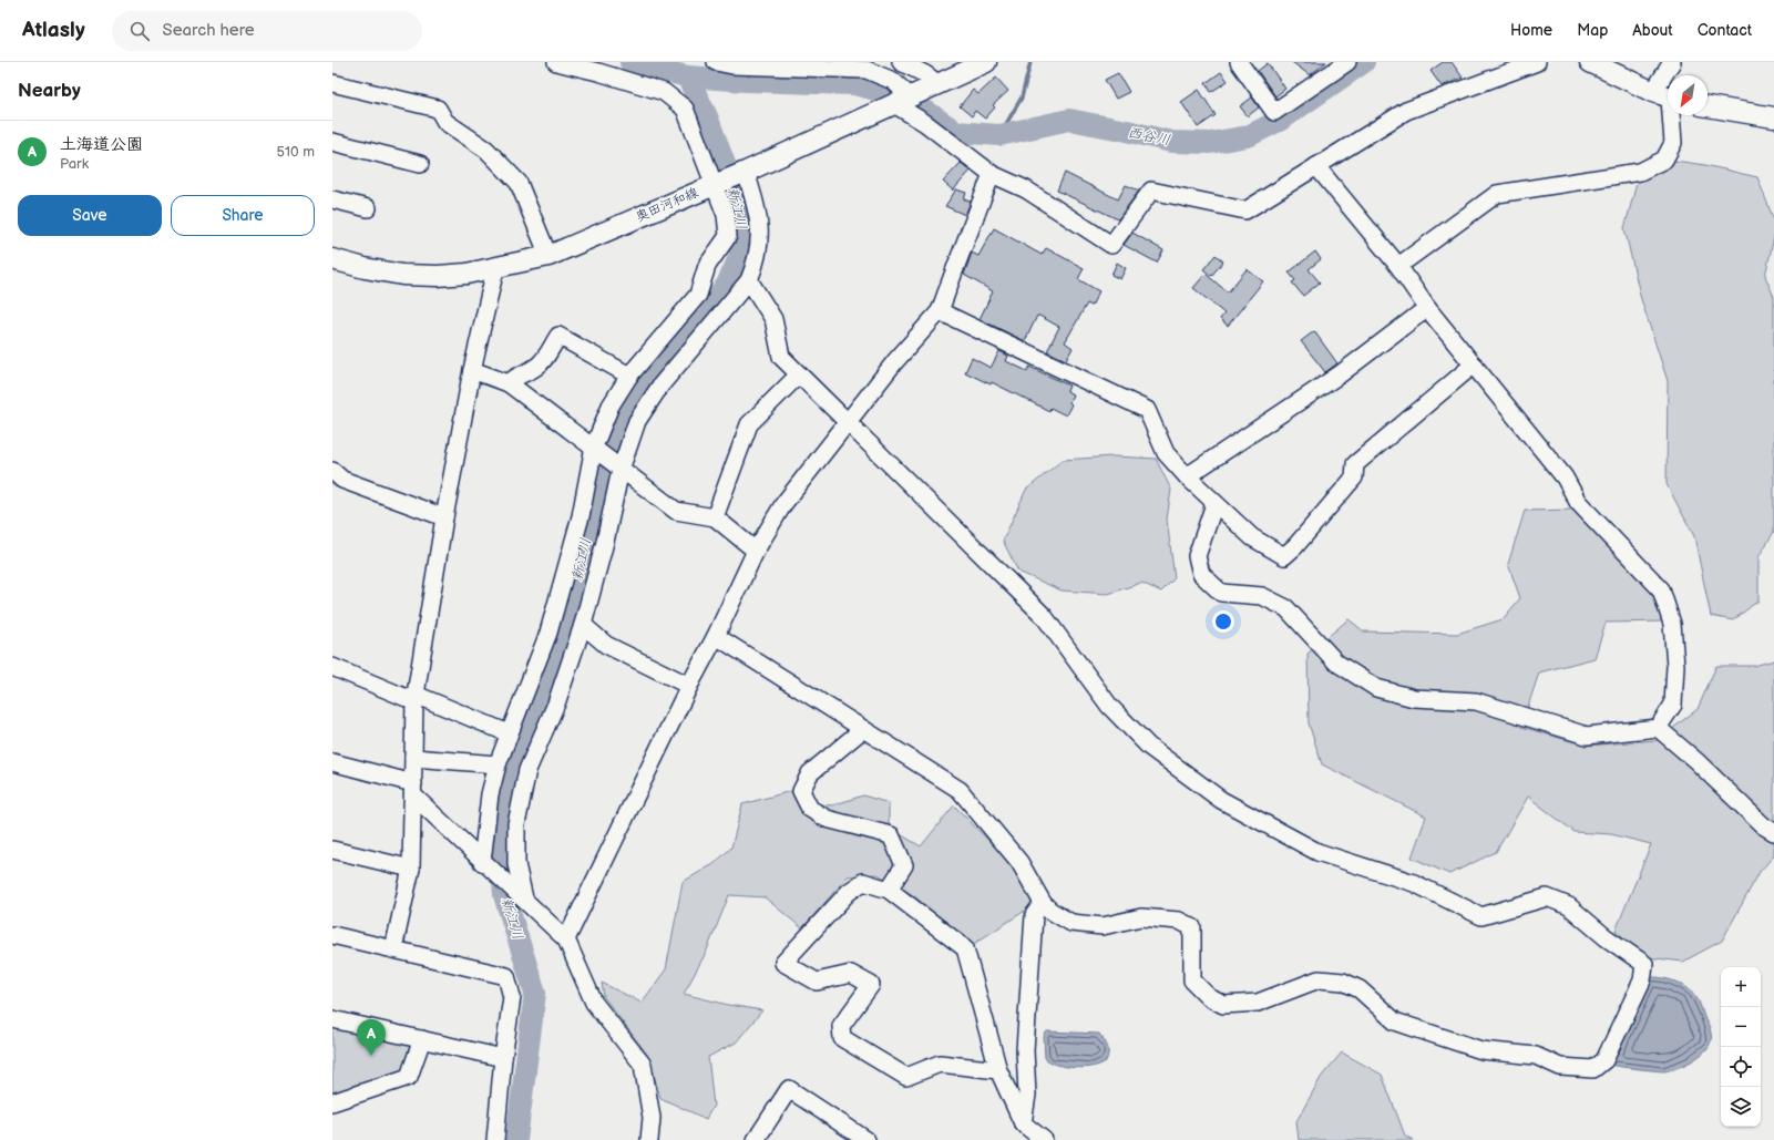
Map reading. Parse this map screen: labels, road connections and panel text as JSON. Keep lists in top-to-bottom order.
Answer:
{
  "streets": {
    "main road": ["奥田河和線"]
  },
  "water": ["西谷川", "新江川"],
  "north": "bottom left",
  "page": {
    "header": "Atlasly",
    "search": "Search here",
    "nav": [
      "Home",
      "Map",
      "About",
      "Contact"
    ],
    "heading": "Nearby",
    "list": [
      {
        "mark": "A",
        "name": "土海道公園",
        "note": "Park",
        "value": "510 m"
      }
    ],
    "buttons": ["Save", "Share"],
    "map_buttons": ["+", "−"],
    "pins": "A"
  }
}
